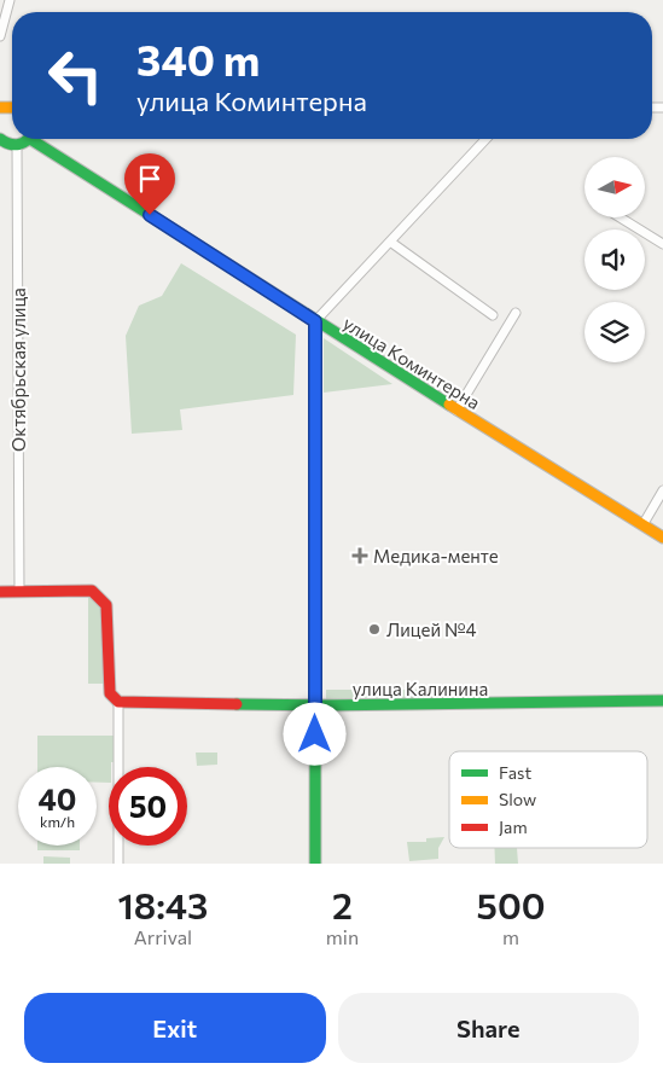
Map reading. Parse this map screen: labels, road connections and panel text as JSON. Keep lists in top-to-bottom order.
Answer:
{
  "streets": {
    "main road": ["улица Коминтерна", "улица Калинина"],
    "street": ["Октябрьская улица"]
  },
  "places": {
    "health": ["Медика-менте"],
    "other": ["Лицей №4"]
  },
  "legend": ["Fast", "Slow", "Jam"],
  "north": "right",
  "page": {
    "turn": ["340 m", "улица Коминтерна"],
    "speed": "40 km/h",
    "limit": "50",
    "eta": [
      "18:43",
      "Arrival",
      "2",
      "min",
      "500",
      "m"
    ],
    "buttons": ["Exit", "Share"]
  }
}
